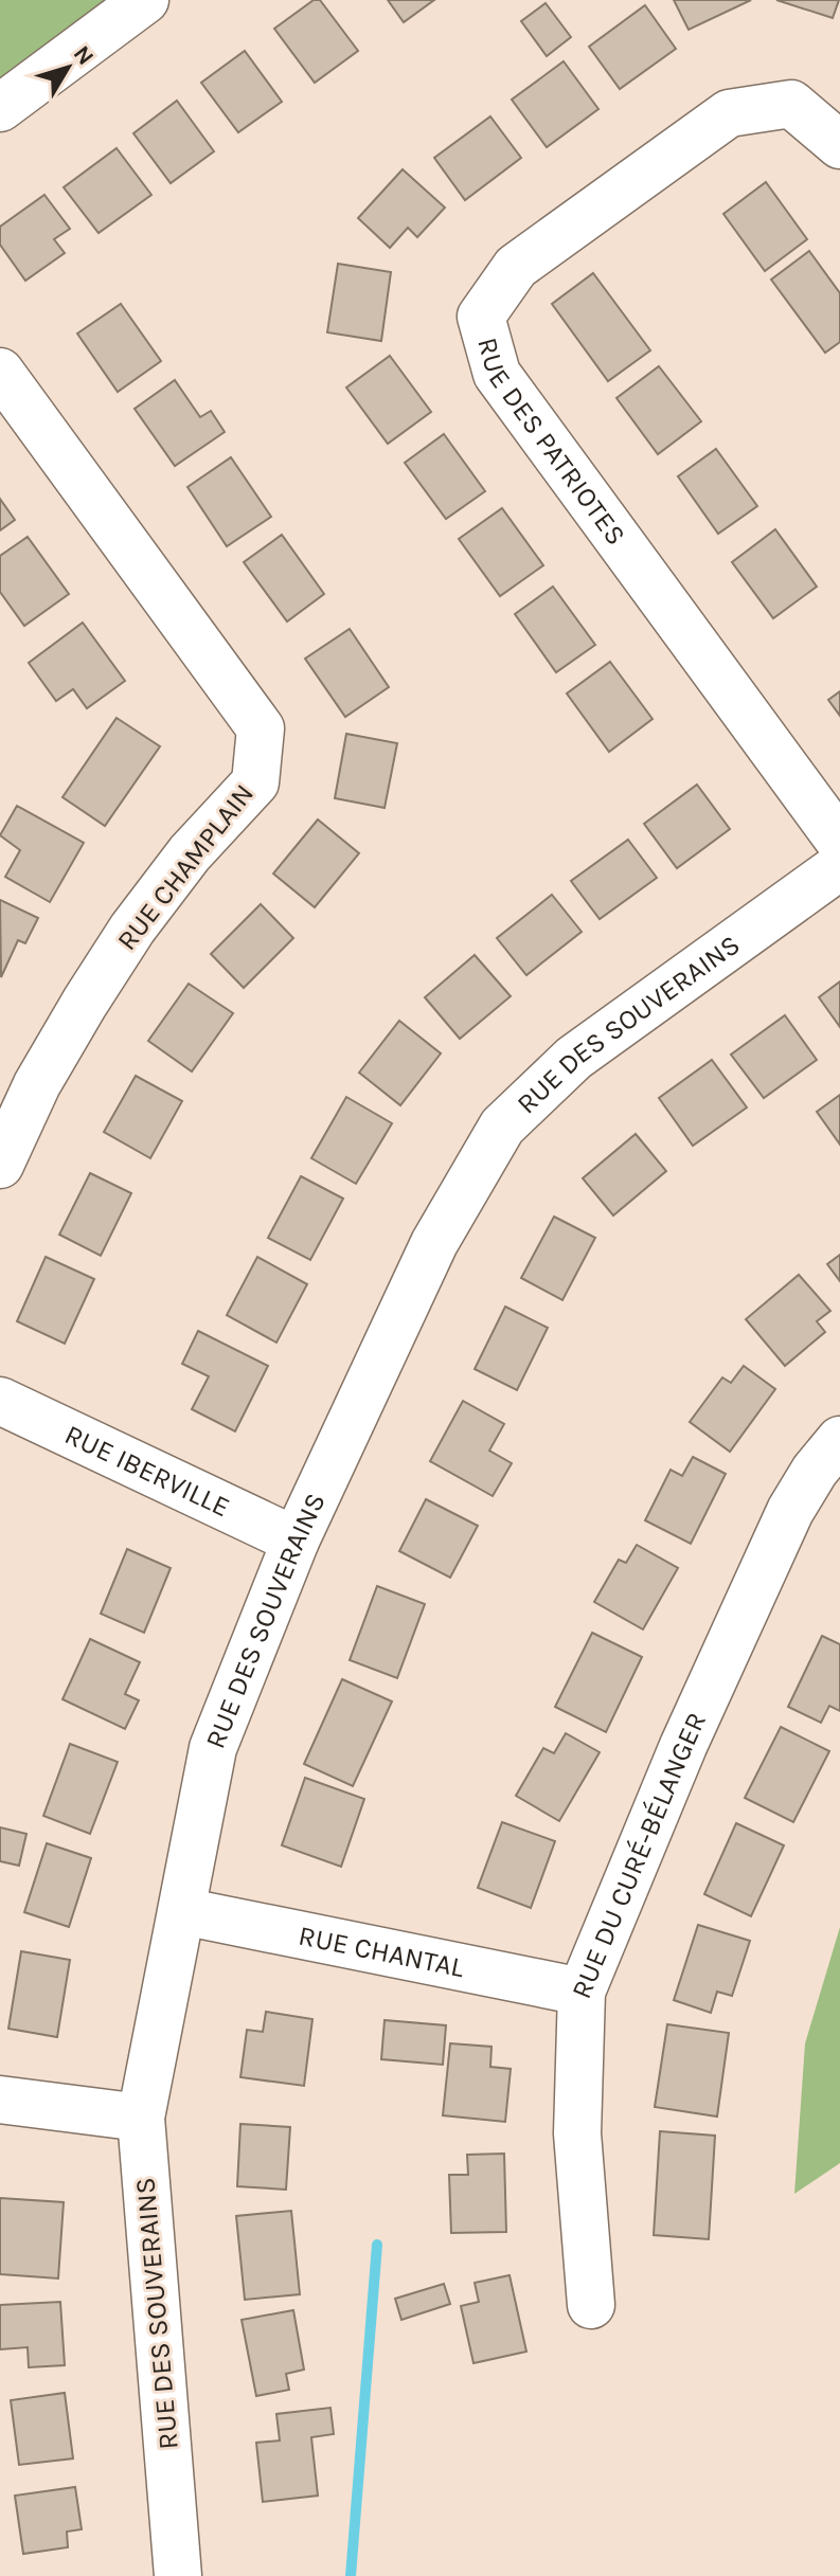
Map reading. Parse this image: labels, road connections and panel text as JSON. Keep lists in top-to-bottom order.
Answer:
{
  "streets": {
    "street": [
      "RUE DES PATRIOTES",
      "RUE CHAMPLAIN",
      "RUE DES SOUVERAINS",
      "RUE IBERVILLE",
      "RUE DU CURÉ-BÉLANGER",
      "RUE CHANTAL"
    ]
  },
  "crossings": [
    ["RUE DES SOUVERAINS", "RUE IBERVILLE"],
    ["RUE DES SOUVERAINS", "RUE CHANTAL"],
    ["RUE DU CURÉ-BÉLANGER", "RUE CHANTAL"]
  ],
  "north": "top right"
}
